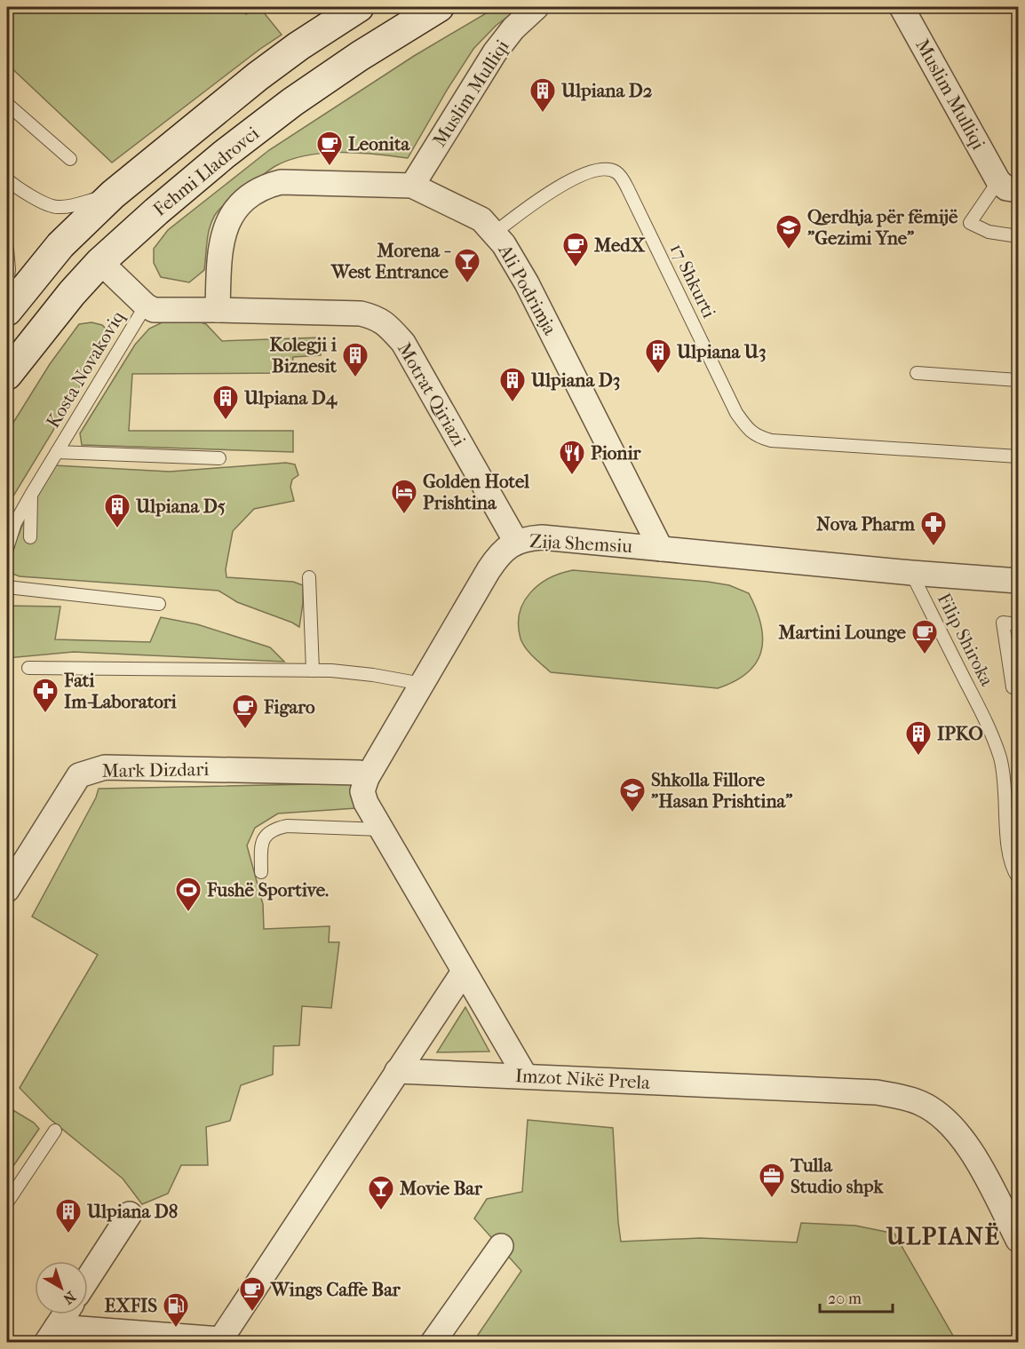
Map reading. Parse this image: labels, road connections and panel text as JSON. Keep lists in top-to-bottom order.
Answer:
{
  "streets": {
    "main road": ["Fehmi Lladrovci"],
    "street": [
      "Muslim Mulliqi",
      "Ali Podrimja",
      "Motrat Qiriazi",
      "Zija Shemsiu",
      "Mark Dizdari",
      "Imzot Nikë Prela"
    ],
    "lane": ["17 Shkurti", "Kosta Novakoviq", "Filip Shiroka"]
  },
  "crossings": [
    ["Muslim Mulliqi", "Ali Podrimja"],
    ["17 Shkurti", "Ali Podrimja"],
    ["Ali Podrimja", "Motrat Qiriazi"],
    ["Ali Podrimja", "Zija Shemsiu"],
    ["Kosta Novakoviq", "Motrat Qiriazi"],
    ["Motrat Qiriazi", "Zija Shemsiu"],
    ["Zija Shemsiu", "Filip Shiroka"],
    ["Zija Shemsiu", "Mark Dizdari"],
    ["Zija Shemsiu", "Imzot Nikë Prela"]
  ],
  "districts": ["ULPIANË"],
  "places": {
    "building": [
      "Ulpiana D2",
      "Ulpiana U3",
      "Kolegji i Biznesit",
      "Ulpiana D3",
      "Ulpiana D4",
      "Ulpiana D5",
      "IPKO",
      "Ulpiana D8"
    ],
    "cafe": [
      "Leonita",
      "MedX",
      "Martini Lounge",
      "Figaro",
      "Wings Caffe Bar"
    ],
    "school or university": ["Qerdhja për fëmijë \"Gezimi Yne\"", "Shkolla Fillore \"Hasan Prishtina\""],
    "bar": ["Morena - West Entrance", "Movie Bar"],
    "restaurant": ["Pionir"],
    "hotel": ["Golden Hotel Prishtina"],
    "pharmacy": ["Nova Pharm", "Fati Im-Laboratori"],
    "sports": ["Fushë Sportive."],
    "office": ["Tulla Studio shpk"],
    "fuel station": ["EXFIS"]
  },
  "scale_bar": "20 m",
  "north": "bottom right"
}
